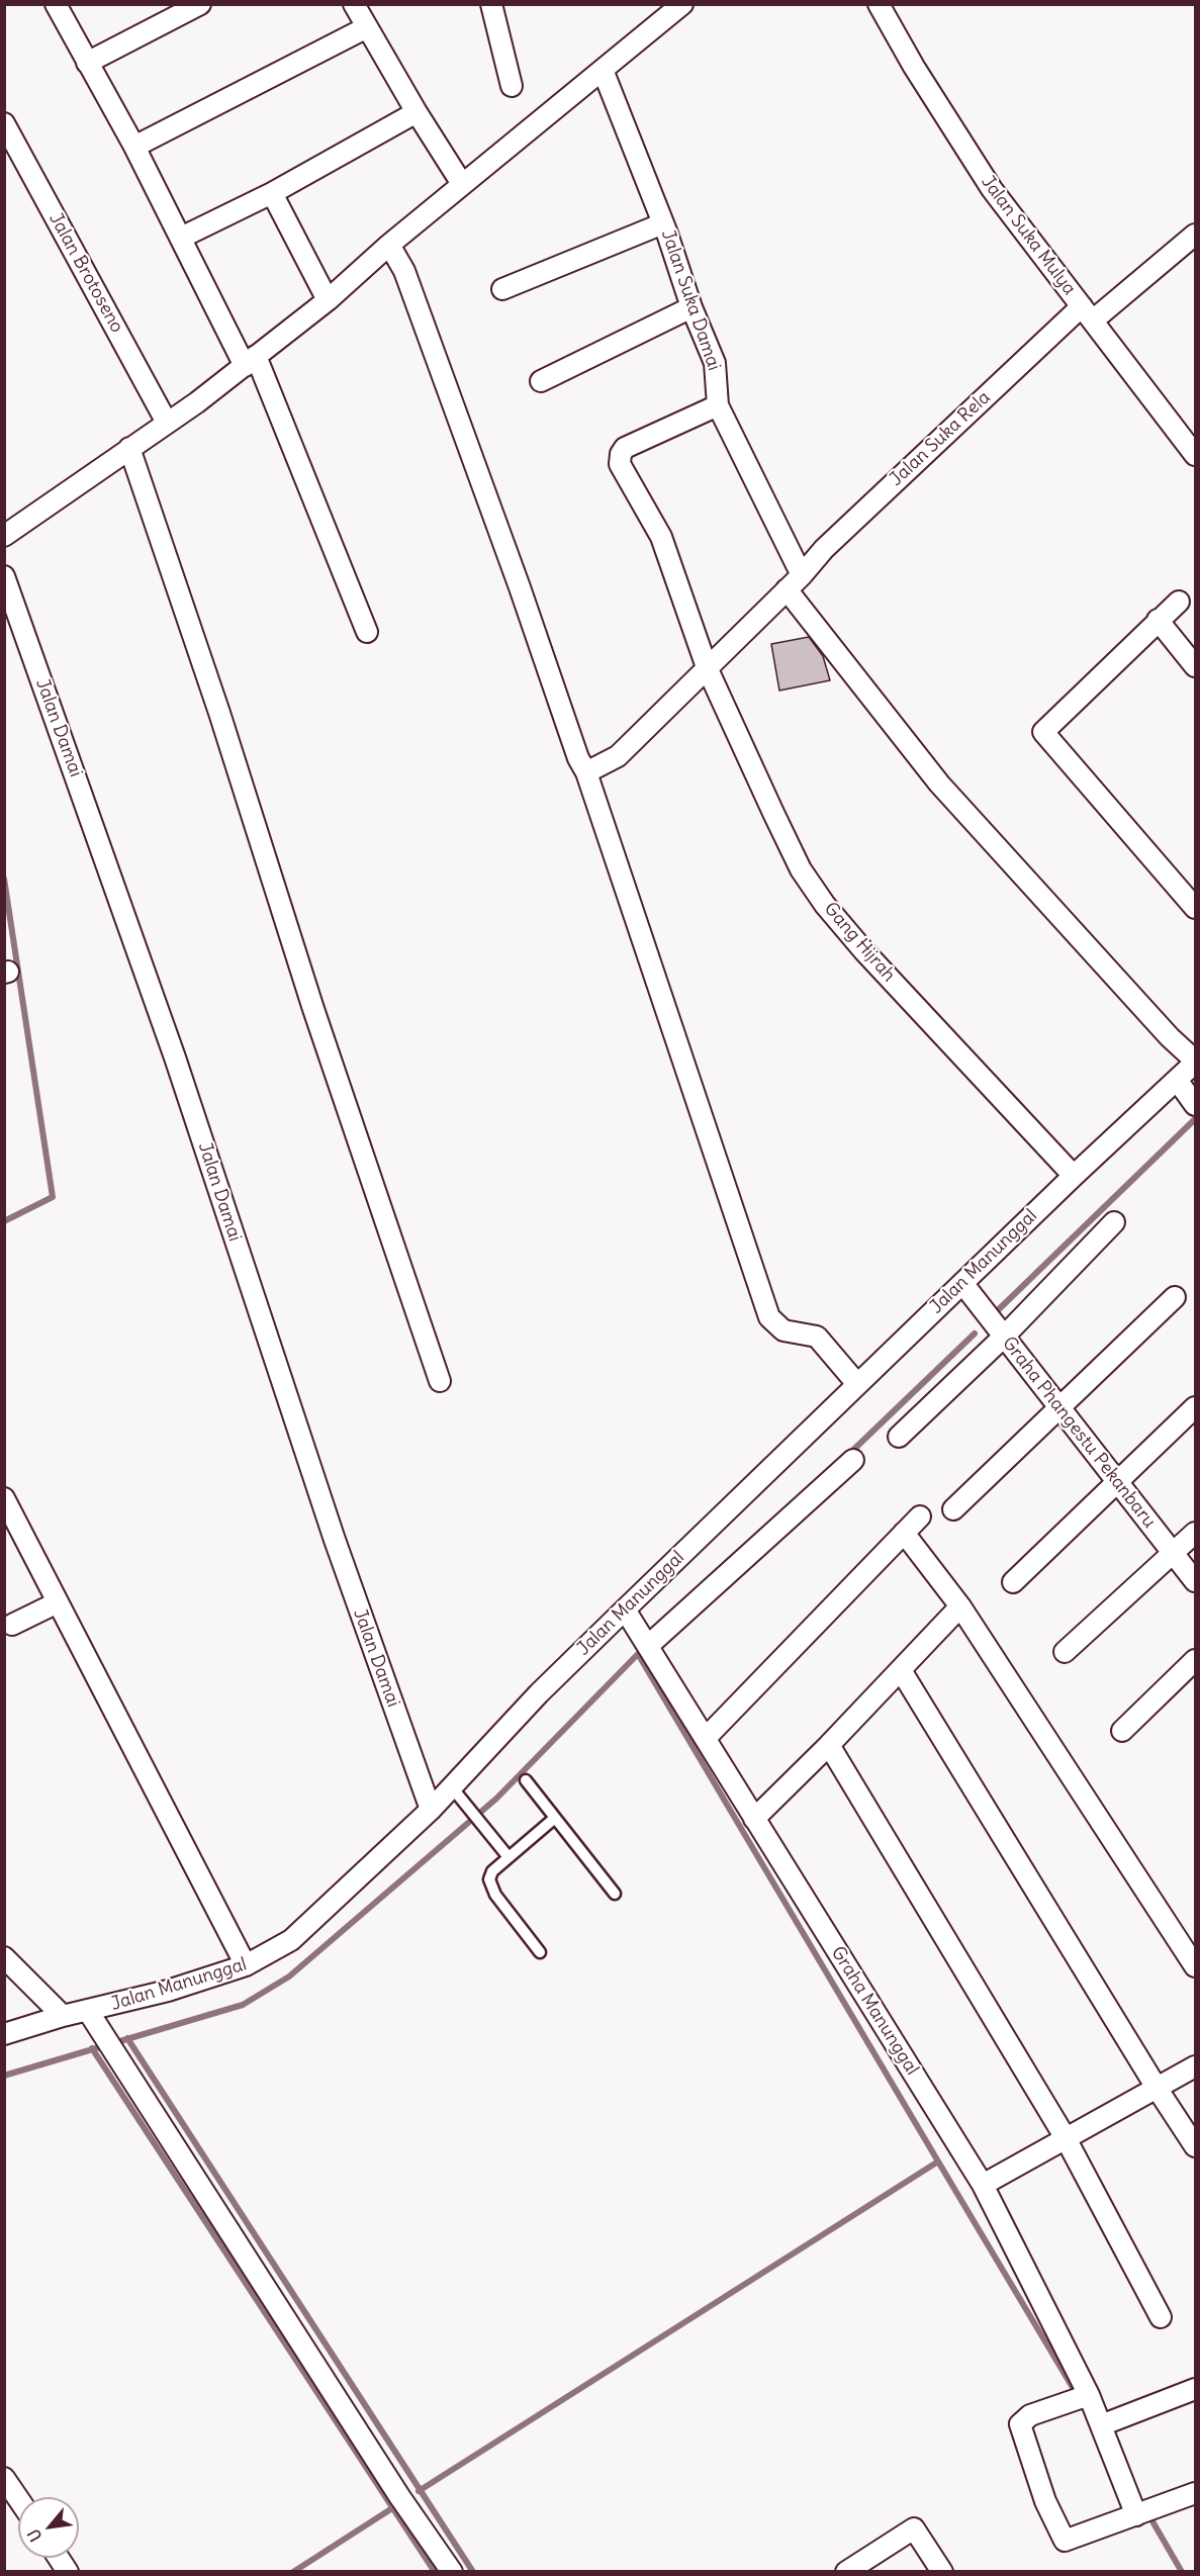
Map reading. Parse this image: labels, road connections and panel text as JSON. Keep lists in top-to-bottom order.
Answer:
{
  "streets": {
    "street": [
      "Jalan Suka Mulya",
      "Jalan Brotoseno",
      "Jalan Suka Damai",
      "Jalan Suka Rela",
      "Jalan Damai",
      "Gang Hijrah",
      "Jalan Manunggal",
      "Graha Phangestu Pekanbaru",
      "Graha Manunggal"
    ]
  },
  "crossings": [
    ["Jalan Suka Mulya", "Jalan Suka Rela"],
    ["Jalan Suka Damai", "Jalan Suka Rela"],
    ["Jalan Suka Damai", "Gang Hijrah"],
    ["Jalan Damai", "Jalan Manunggal"],
    ["Gang Hijrah", "Jalan Manunggal"],
    ["Jalan Manunggal", "Graha Phangestu Pekanbaru"],
    ["Jalan Manunggal", "Graha Manunggal"]
  ],
  "north": "bottom left"
}
